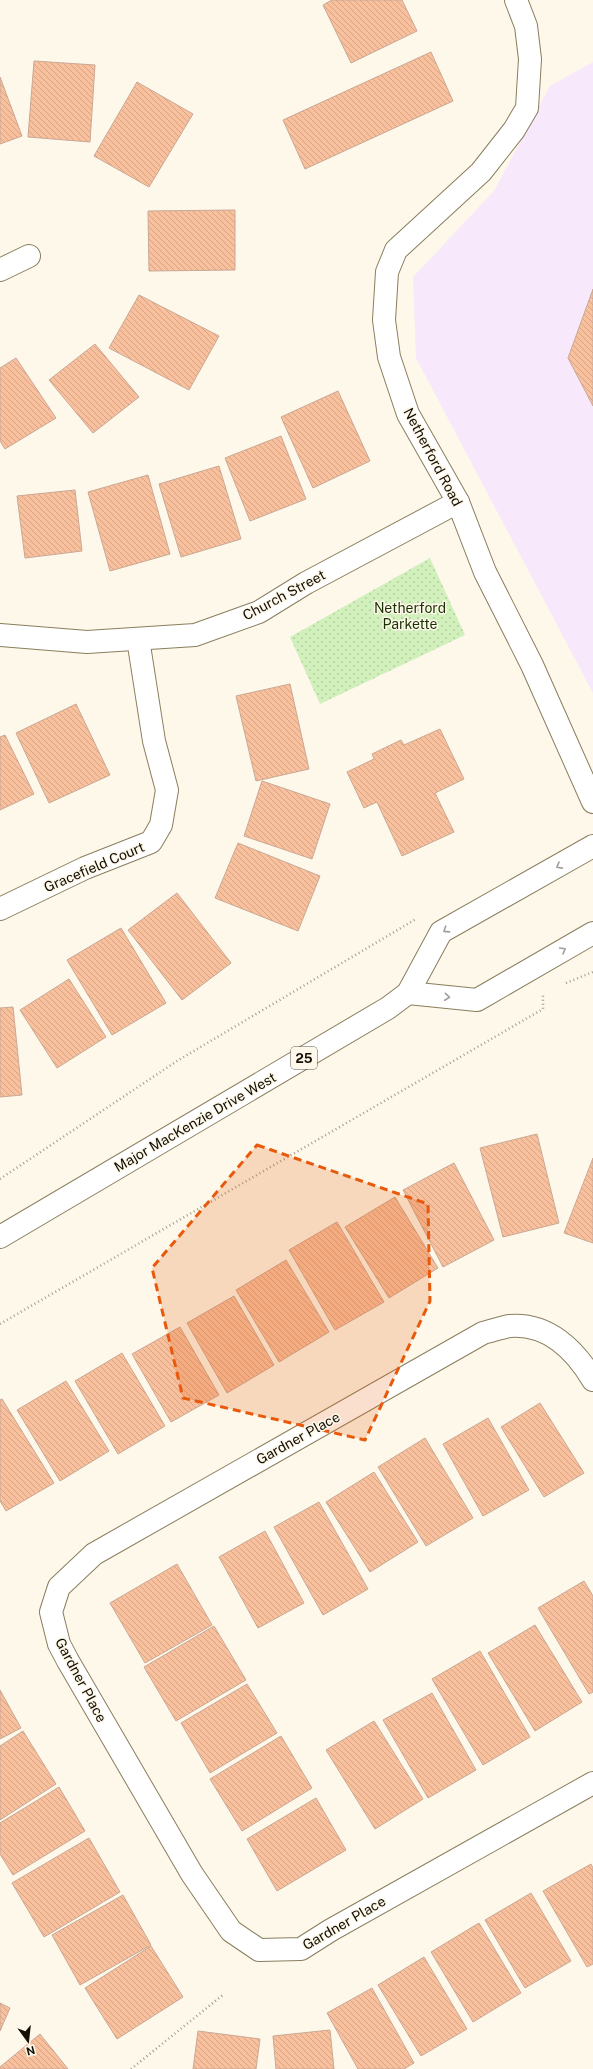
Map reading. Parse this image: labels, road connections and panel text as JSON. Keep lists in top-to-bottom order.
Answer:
{
  "streets": {
    "street": [
      "Netherford Road",
      "Church Street",
      "Gracefield Court",
      "25",
      "Major MacKenzie Drive West",
      "Gardner Place"
    ]
  },
  "crossings": [
    ["Netherford Road", "Church Street"],
    ["Church Street", "Gracefield Court"]
  ],
  "parks": ["Netherford Parkette"],
  "north": "bottom"
}
